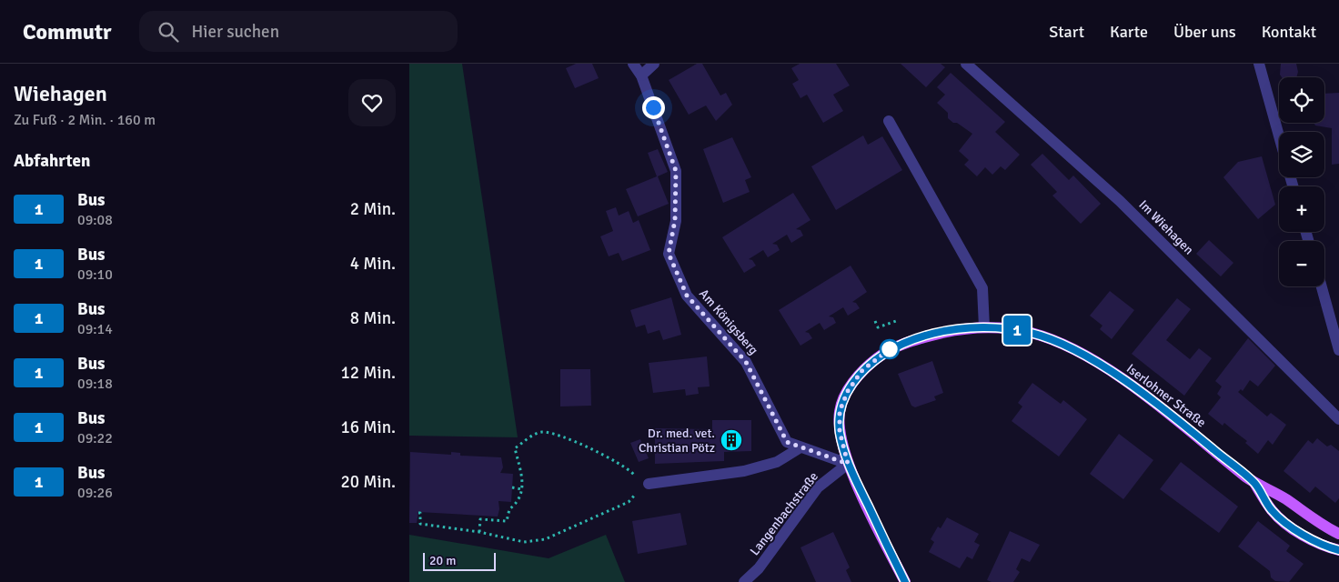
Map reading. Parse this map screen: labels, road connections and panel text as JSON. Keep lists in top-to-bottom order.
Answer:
{
  "streets": {
    "main road": ["Iserlohner Straße"],
    "street": ["Im Wiehagen", "Am Königsberg", "Langenbachstraße"]
  },
  "crossings": [
    ["Am Königsberg", "Iserlohner Straße"],
    ["Am Königsberg", "Langenbachstraße"],
    ["Iserlohner Straße", "Langenbachstraße"]
  ],
  "places": {
    "building": ["Dr. med. vet. Christian Pötz"]
  },
  "lines": ["bus line 1"],
  "scale_bar": "20 m",
  "page": {
    "header": "Commutr",
    "search": "Hier suchen",
    "nav": [
      "Start",
      "Karte",
      "Über uns",
      "Kontakt"
    ],
    "heading": [
      ["Wiehagen", "Zu Fuß · 2 Min. · 160 m"],
      "Abfahrten"
    ],
    "on_map": "1",
    "map_buttons": ["+", "−"],
    "list": [
      {
        "mark": "1",
        "name": "Bus",
        "note": "09:08",
        "value": "2 Min."
      },
      {
        "mark": "1",
        "name": "Bus",
        "note": "09:10",
        "value": "4 Min."
      },
      {
        "mark": "1",
        "name": "Bus",
        "note": "09:14",
        "value": "8 Min."
      },
      {
        "mark": "1",
        "name": "Bus",
        "note": "09:18",
        "value": "12 Min."
      },
      {
        "mark": "1",
        "name": "Bus",
        "note": "09:22",
        "value": "16 Min."
      },
      {
        "mark": "1",
        "name": "Bus",
        "note": "09:26",
        "value": "20 Min."
      }
    ],
    "scale": "20 m"
  }
}
